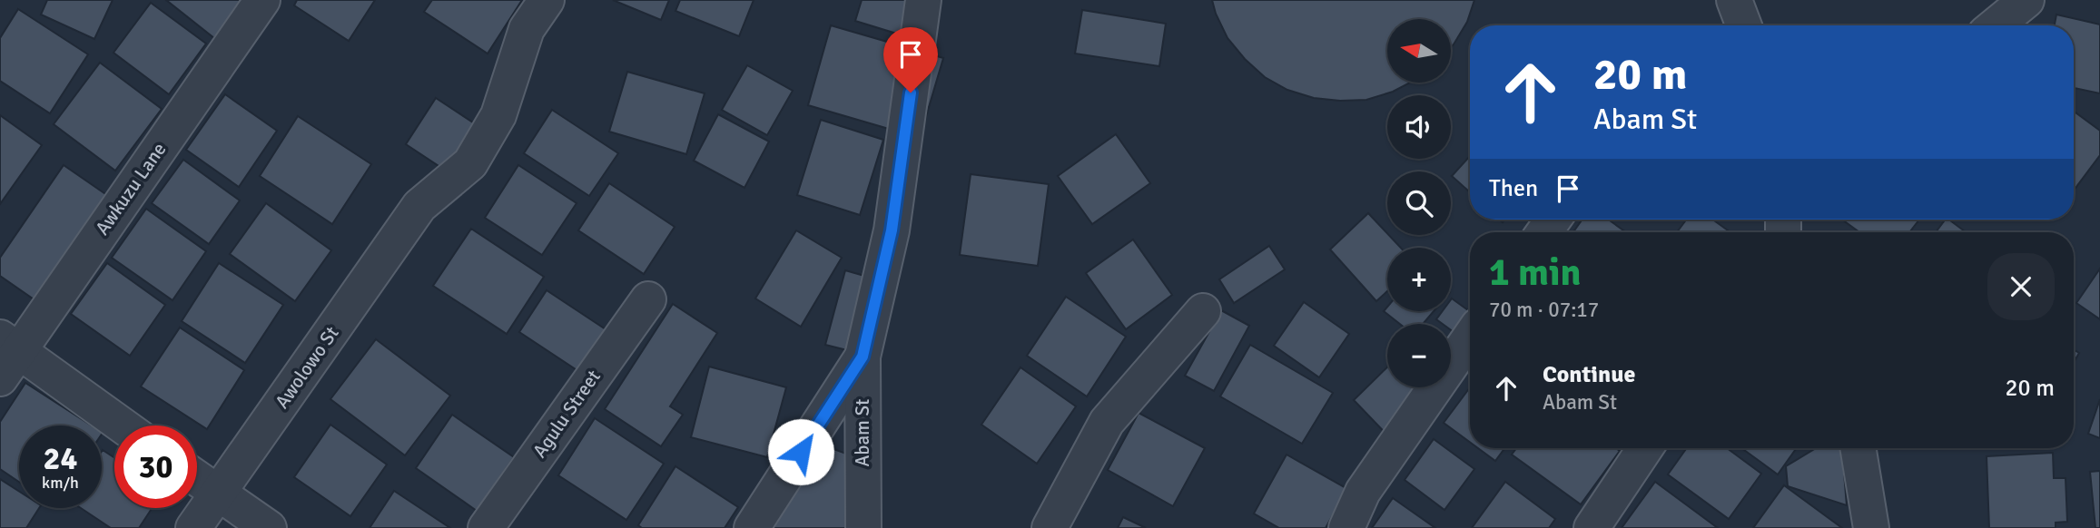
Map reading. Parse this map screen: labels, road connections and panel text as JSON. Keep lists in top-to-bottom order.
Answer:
{
  "streets": {
    "street": [
      "Awkuzu Lane",
      "Awolowo St",
      "Agulu Street",
      "Abam St"
    ]
  },
  "north": "left",
  "page": {
    "map_buttons": ["+", "−"],
    "turn": ["20 m", "Abam St"],
    "then": "Then",
    "heading": ["1 min", "70 m · 07:17"],
    "list": [
      {
        "name": "Continue",
        "note": "Abam St",
        "value": "20 m"
      }
    ],
    "speed": "24 km/h",
    "limit": "30"
  }
}
